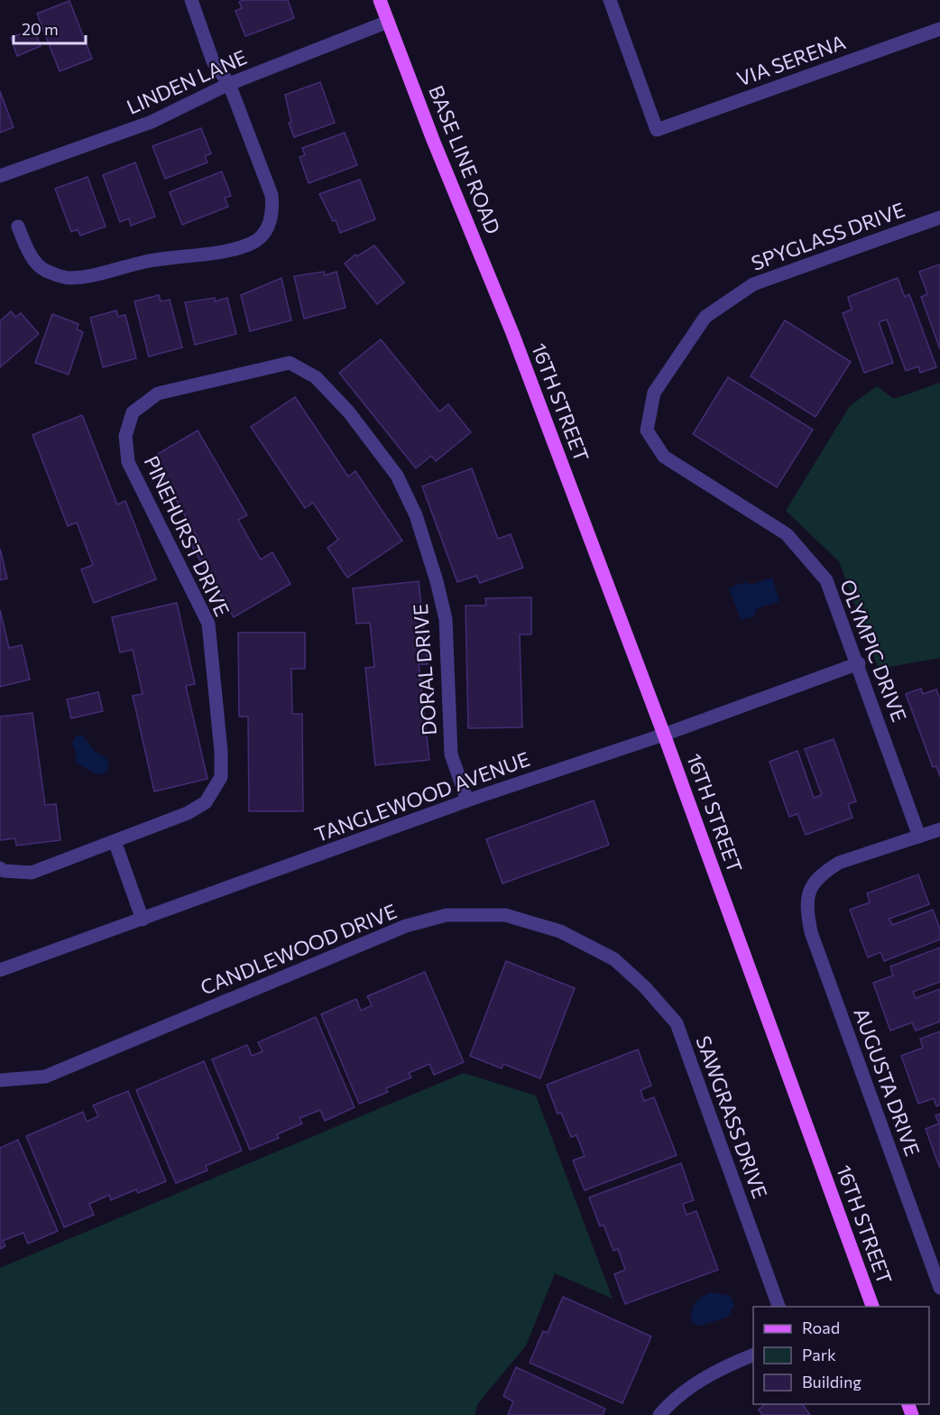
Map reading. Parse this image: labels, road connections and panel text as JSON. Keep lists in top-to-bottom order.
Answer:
{
  "streets": {
    "main road": ["BASE LINE ROAD", "16TH STREET"],
    "street": [
      "VIA SERENA",
      "LINDEN LANE",
      "SPYGLASS DRIVE",
      "PINEHURST DRIVE",
      "OLYMPIC DRIVE",
      "DORAL DRIVE",
      "TANGLEWOOD AVENUE",
      "CANDLEWOOD DRIVE",
      "AUGUSTA DRIVE",
      "SAWGRASS DRIVE"
    ]
  },
  "crossings": [
    ["LINDEN LANE", "BASE LINE ROAD"],
    ["BASE LINE ROAD", "16TH STREET"],
    ["SPYGLASS DRIVE", "OLYMPIC DRIVE"],
    ["16TH STREET", "TANGLEWOOD AVENUE"],
    ["PINEHURST DRIVE", "DORAL DRIVE"],
    ["OLYMPIC DRIVE", "TANGLEWOOD AVENUE"],
    ["OLYMPIC DRIVE", "AUGUSTA DRIVE"],
    ["DORAL DRIVE", "TANGLEWOOD AVENUE"],
    ["CANDLEWOOD DRIVE", "SAWGRASS DRIVE"]
  ],
  "legend": ["Road", "Park", "Building"],
  "scale_bar": "20 m"
}
